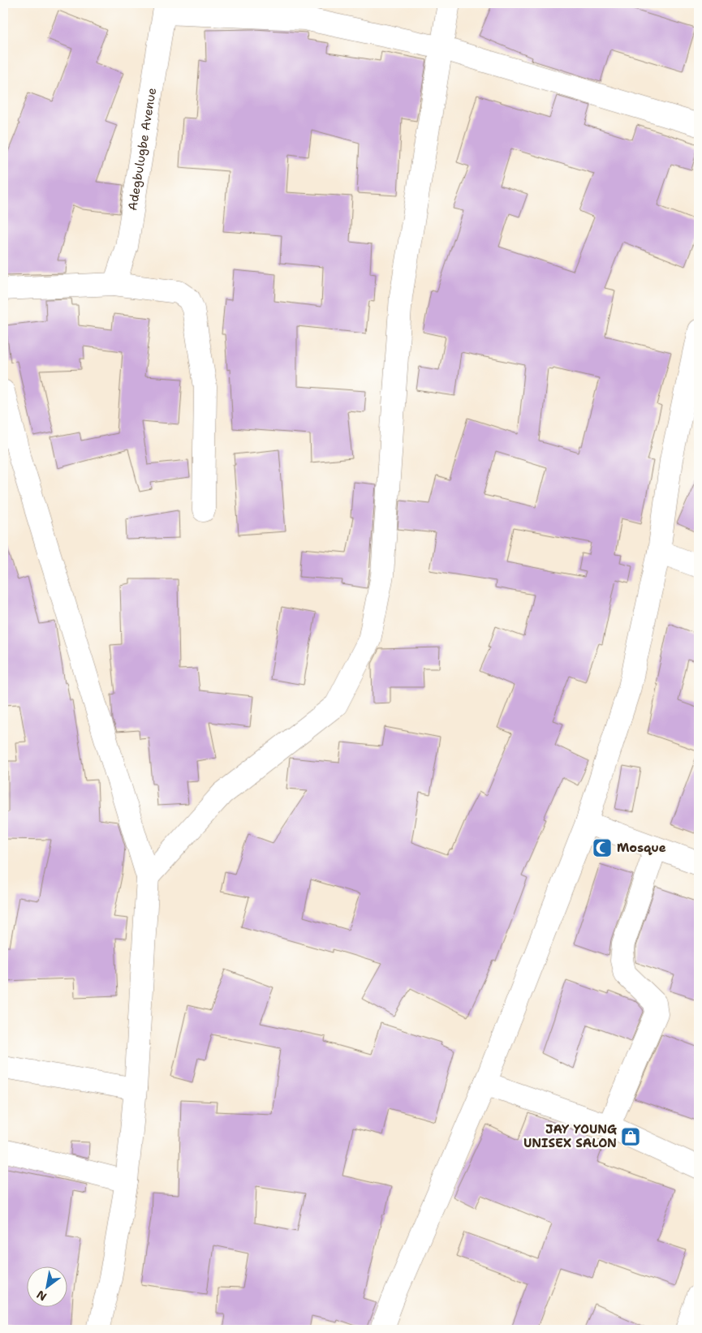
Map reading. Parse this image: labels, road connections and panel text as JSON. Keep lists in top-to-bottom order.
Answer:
{
  "streets": {
    "street": ["Adegbulugbe Avenue"]
  },
  "places": {
    "mosque": ["Mosque"],
    "shop": ["JAY YOUNG UNISEX SALON"]
  },
  "north": "bottom left"
}
